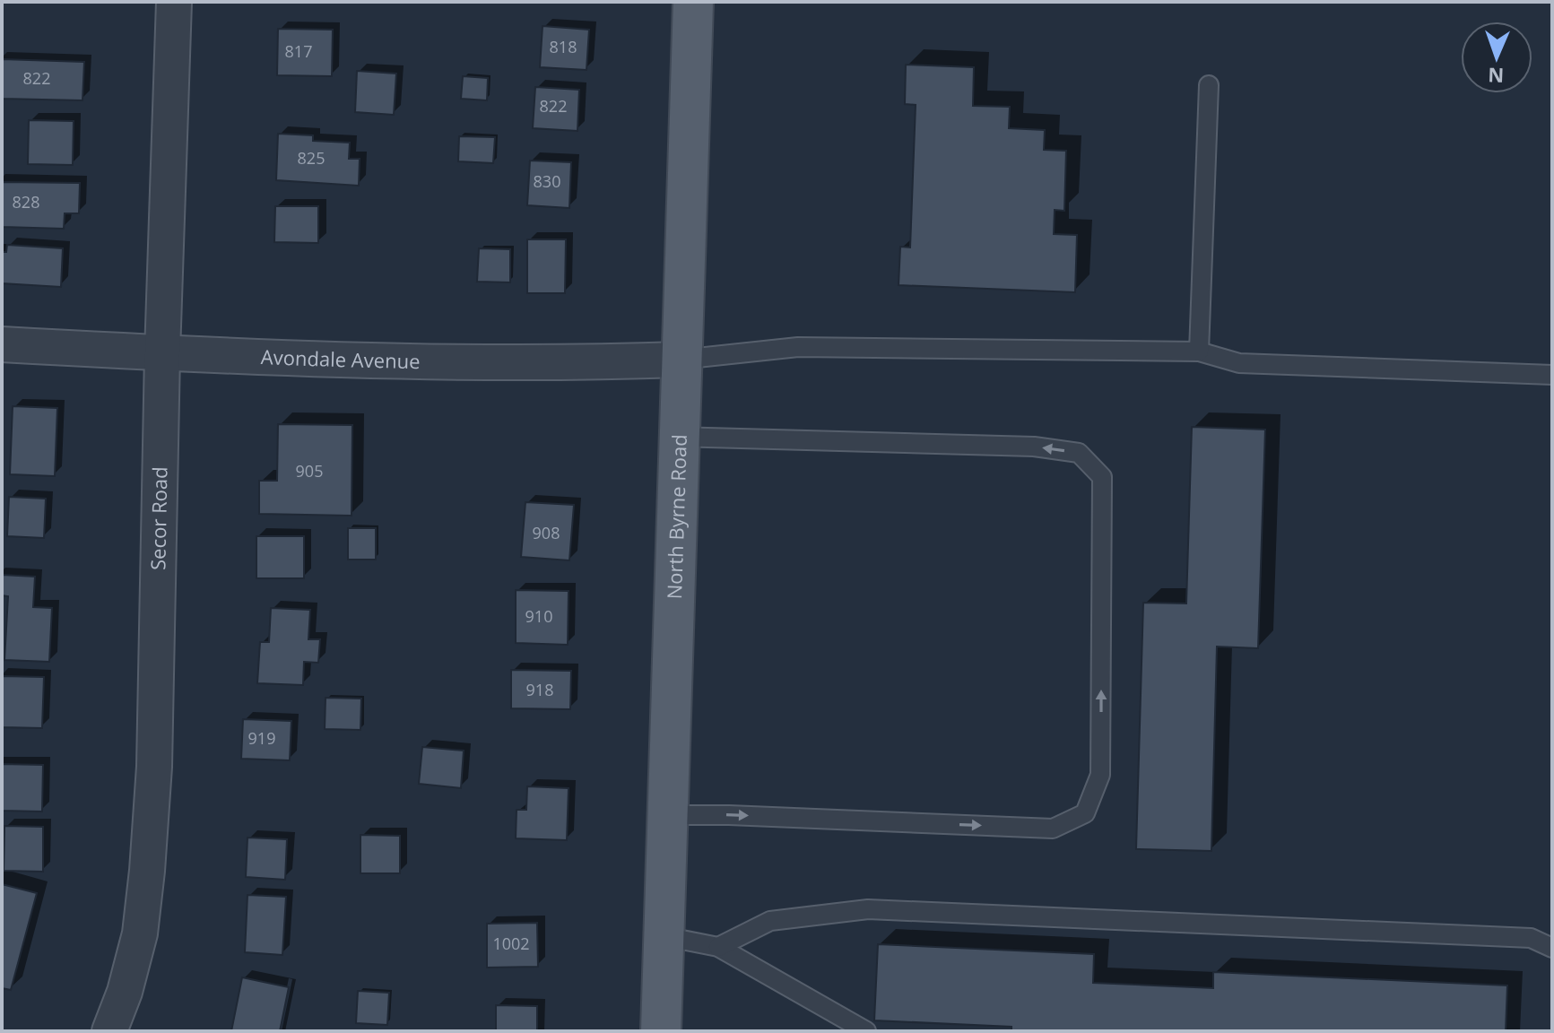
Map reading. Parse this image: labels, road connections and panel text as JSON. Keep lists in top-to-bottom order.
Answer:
{
  "streets": {
    "main road": ["North Byrne Road"],
    "street": ["Avondale Avenue", "Secor Road"]
  },
  "crossings": [
    ["Avondale Avenue", "North Byrne Road"],
    ["Avondale Avenue", "Secor Road"]
  ],
  "house_numbers": [
    "818",
    "817",
    "822",
    "822",
    "825",
    "830",
    "828",
    "905",
    "908",
    "910",
    "918",
    "919",
    "1002"
  ],
  "north": "bottom"
}
